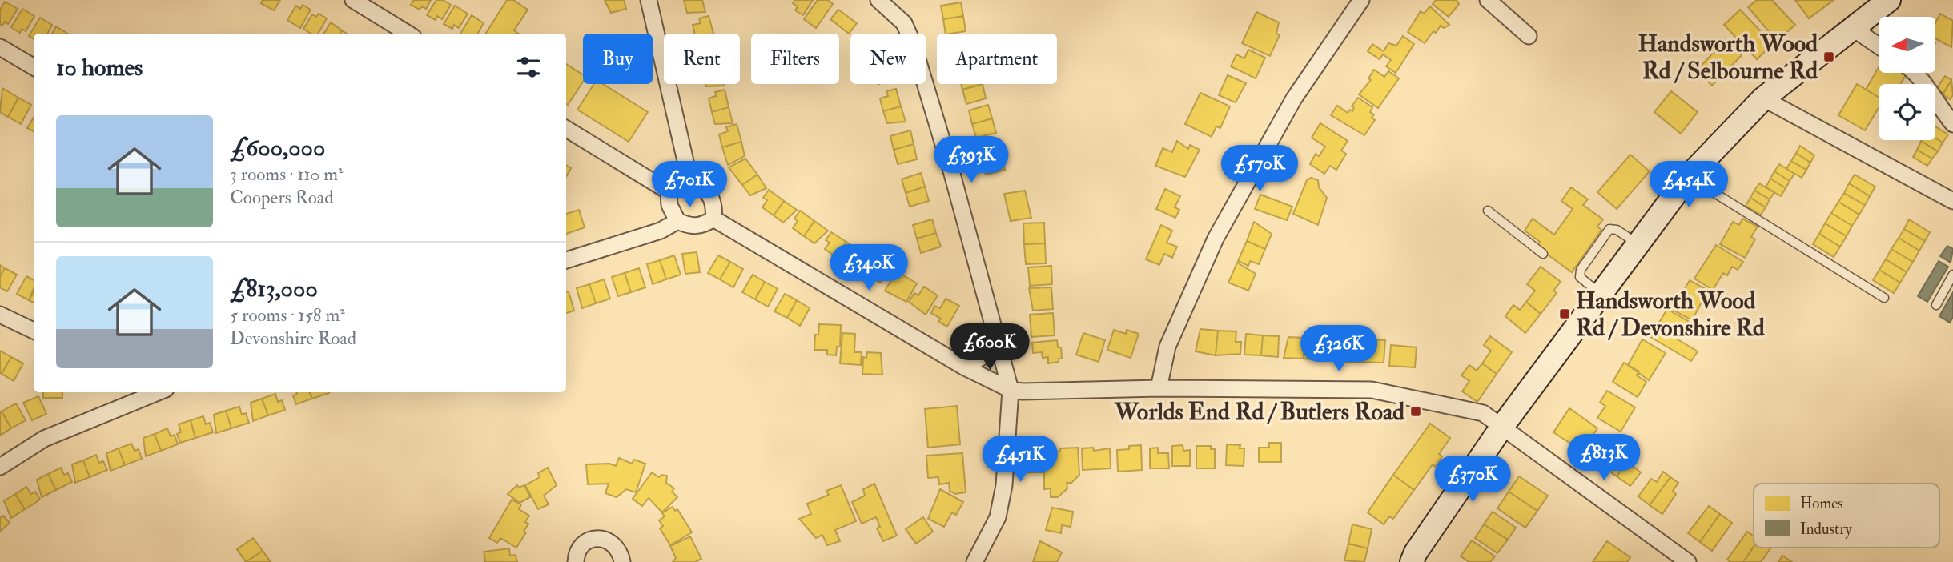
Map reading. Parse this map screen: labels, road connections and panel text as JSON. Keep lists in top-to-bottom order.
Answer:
{
  "places": {
    "transit": ["Handsworth Wood Rd / Selbourne Rd", "Handsworth Wood Rd / Devonshire Rd", "Worlds End Rd / Butlers Road"]
  },
  "legend": ["Homes", "Industry"],
  "north": "left",
  "page": {
    "chip": [
      "Buy",
      "Rent",
      "Filters",
      "New",
      "Apartment"
    ],
    "heading": "10 homes",
    "list": [
      {
        "name": "£600,000",
        "note": "3 rooms · 110 m² · Coopers Road"
      },
      {
        "name": "£813,000",
        "note": "5 rooms · 158 m² · Devonshire Road"
      }
    ],
    "price": [
      "£393K",
      "£570K",
      "£701K",
      "£454K",
      "£340K",
      "£600K",
      "£326K",
      "£813K",
      "£451K",
      "£370K"
    ]
  }
}
